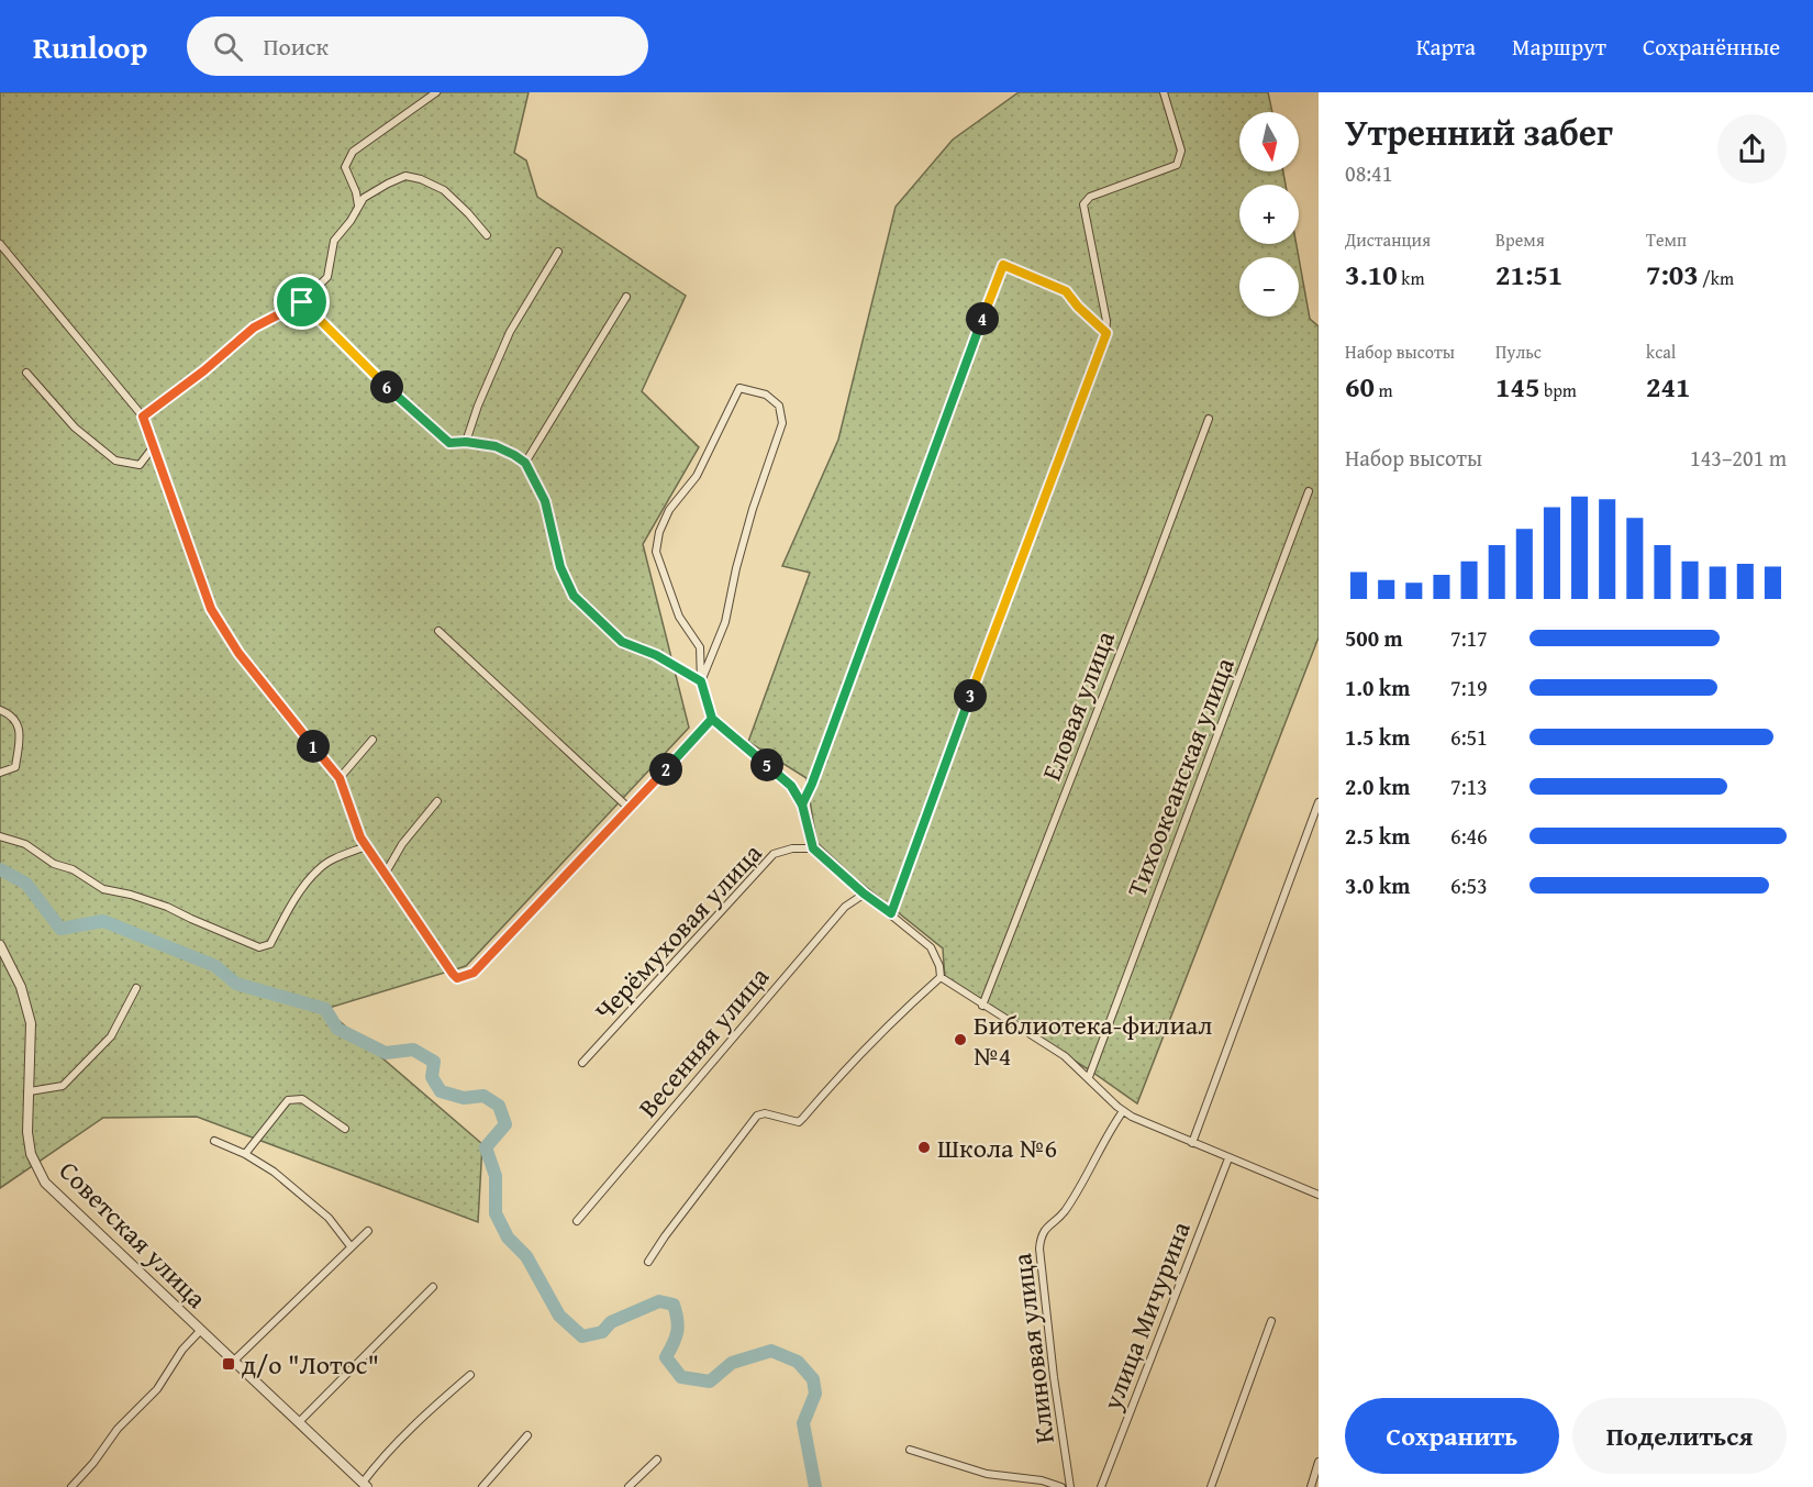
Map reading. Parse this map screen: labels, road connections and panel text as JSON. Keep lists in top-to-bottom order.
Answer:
{
  "streets": {
    "street": [
      "Еловая улица",
      "Тихоокеанская улица",
      "Черёмуховая улица",
      "Весенняя улица",
      "Советская улица",
      "улица Мичурина",
      "Клиновая улица"
    ]
  },
  "places": {
    "other": ["Библиотека-филиал №4", "Школа №6"],
    "transit": ["д/о \"Лотос\""]
  },
  "north": "bottom",
  "page": {
    "header": "Runloop",
    "search": "Поиск",
    "nav": ["Карта", "Маршрут", "Сохранённые"],
    "heading": ["Утренний забег", "08:41"],
    "map_buttons": ["+", "−"],
    "stats": [
      ["Дистанция", "3.10 km"],
      ["Время", "21:51"],
      ["Темп", "7:03 /km"],
      ["Набор высоты", "60 m"],
      ["Пульс", "145 bpm"],
      ["kcal", "241"]
    ],
    "pins": [
      "4",
      "6",
      "3",
      "1",
      "5",
      "2"
    ],
    "chart": ["Набор высоты", "143–201 m"],
    "list": [
      {
        "name": "500 m",
        "note": "7:17"
      },
      {
        "name": "1.0 km",
        "note": "7:19"
      },
      {
        "name": "1.5 km",
        "note": "6:51"
      },
      {
        "name": "2.0 km",
        "note": "7:13"
      },
      {
        "name": "2.5 km",
        "note": "6:46"
      },
      {
        "name": "3.0 km",
        "note": "6:53"
      }
    ],
    "buttons": ["Сохранить", "Поделиться"]
  }
}
